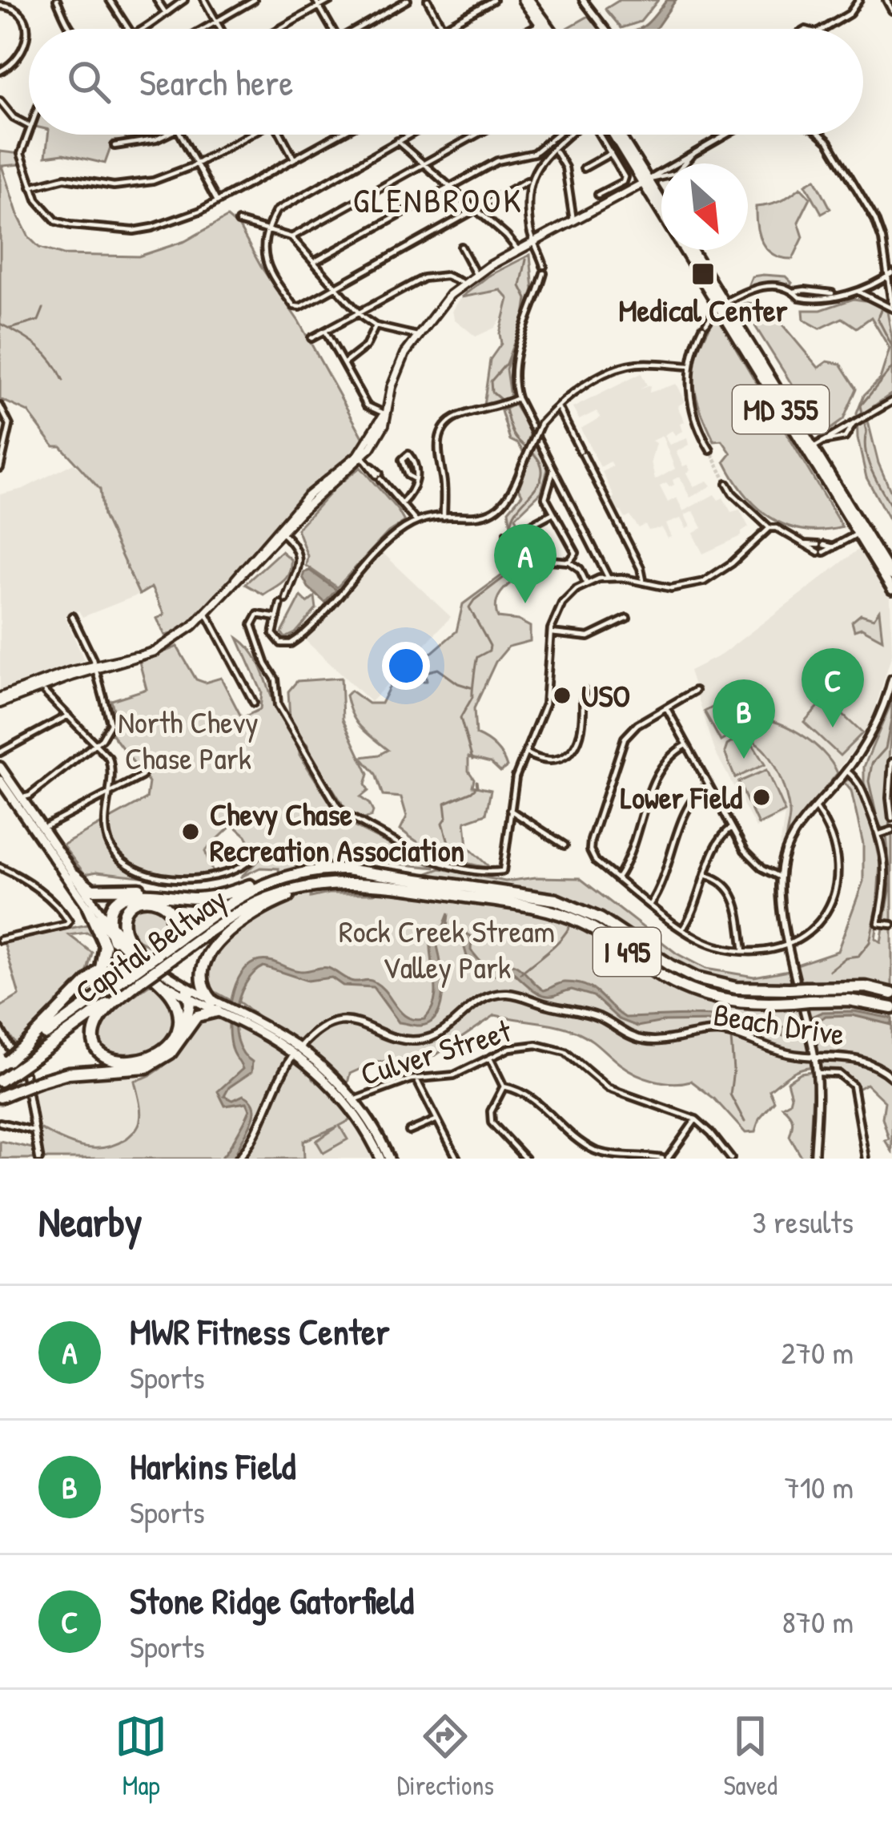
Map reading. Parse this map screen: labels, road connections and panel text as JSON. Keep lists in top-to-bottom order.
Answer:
{
  "streets": {
    "highway": ["Capital Beltway", "I 495"],
    "main road": ["MD 355"],
    "street": ["Beach Drive", "Culver Street"]
  },
  "districts": ["GLENBROOK"],
  "parks": ["North Chevy Chase Park", "Rock Creek Stream Valley Park"],
  "places": {
    "transit": ["Medical Center"],
    "other": ["USO", "Lower Field", "Chevy Chase Recreation Association"]
  },
  "north": "bottom right",
  "page": {
    "search": "Search here",
    "pins": ["A", "C", "B"],
    "heading": ["Nearby", "3 results"],
    "list": [
      {
        "mark": "A",
        "name": "MWR Fitness Center",
        "note": "Sports",
        "value": "270 m"
      },
      {
        "mark": "B",
        "name": "Harkins Field",
        "note": "Sports",
        "value": "710 m"
      },
      {
        "mark": "C",
        "name": "Stone Ridge Gatorfield",
        "note": "Sports",
        "value": "870 m"
      }
    ],
    "nav": ["Map", "Directions", "Saved"]
  }
}
